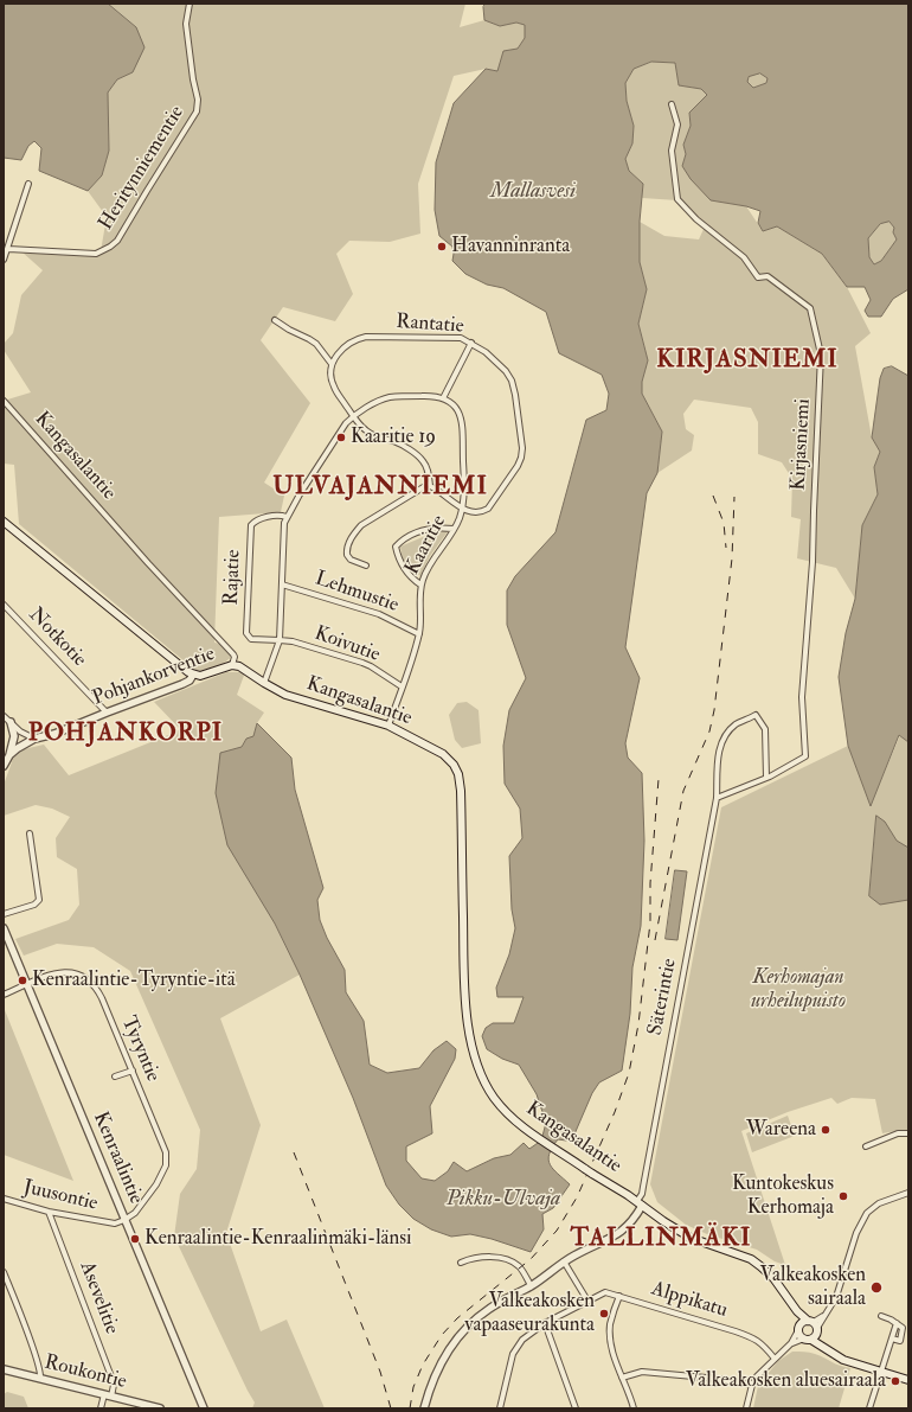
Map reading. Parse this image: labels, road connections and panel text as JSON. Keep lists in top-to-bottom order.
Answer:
{
  "streets": {
    "main road": ["Kangasalantie", "Pohjankorventie"],
    "street": [
      "Heritynniementie",
      "Rantatie",
      "Kirjasniemi",
      "Kaaritie",
      "Rajatie",
      "Lehmustie",
      "Notkotie",
      "Koivutie",
      "Säterintie",
      "Tyryntie",
      "Kenraalintie",
      "Juusontie",
      "Asevelitie",
      "Alppikatu",
      "Roukontie"
    ]
  },
  "crossings": [
    ["Rantatie", "Kaaritie"],
    ["Kirjasniemi", "Säterintie"],
    ["Kangasalantie", "Kaaritie"],
    ["Kangasalantie", "Pohjankorventie"],
    ["Kangasalantie", "Säterintie"],
    ["Kaaritie", "Lehmustie"],
    ["Kaaritie", "Koivutie"],
    ["Rajatie", "Koivutie"],
    ["Notkotie", "Pohjankorventie"],
    ["Tyryntie", "Kenraalintie"],
    ["Tyryntie", "Juusontie"],
    ["Kenraalintie", "Juusontie"],
    ["Juusontie", "Asevelitie"],
    ["Asevelitie", "Roukontie"]
  ],
  "districts": [
    "KIRJASNIEMI",
    "ULVAJANNIEMI",
    "POHJANKORPI",
    "TALLINMÄKI"
  ],
  "water": ["Mallasvesi", "Pikku-Ulvaja"],
  "parks": ["Kerhomajan urheilupuisto"],
  "places": [
    "Havanninranta",
    "Kaaritie 19",
    "Kenraalintie-Tyryntie-itä",
    "Wareena",
    "Kuntokeskus Kerhomaja",
    "Kenraalintie-Kenraalinmäki-länsi",
    "Valkeakosken sairaala",
    "Valkeakosken vapaaseurakunta",
    "Valkeakosken aluesairaala"
  ]
}
